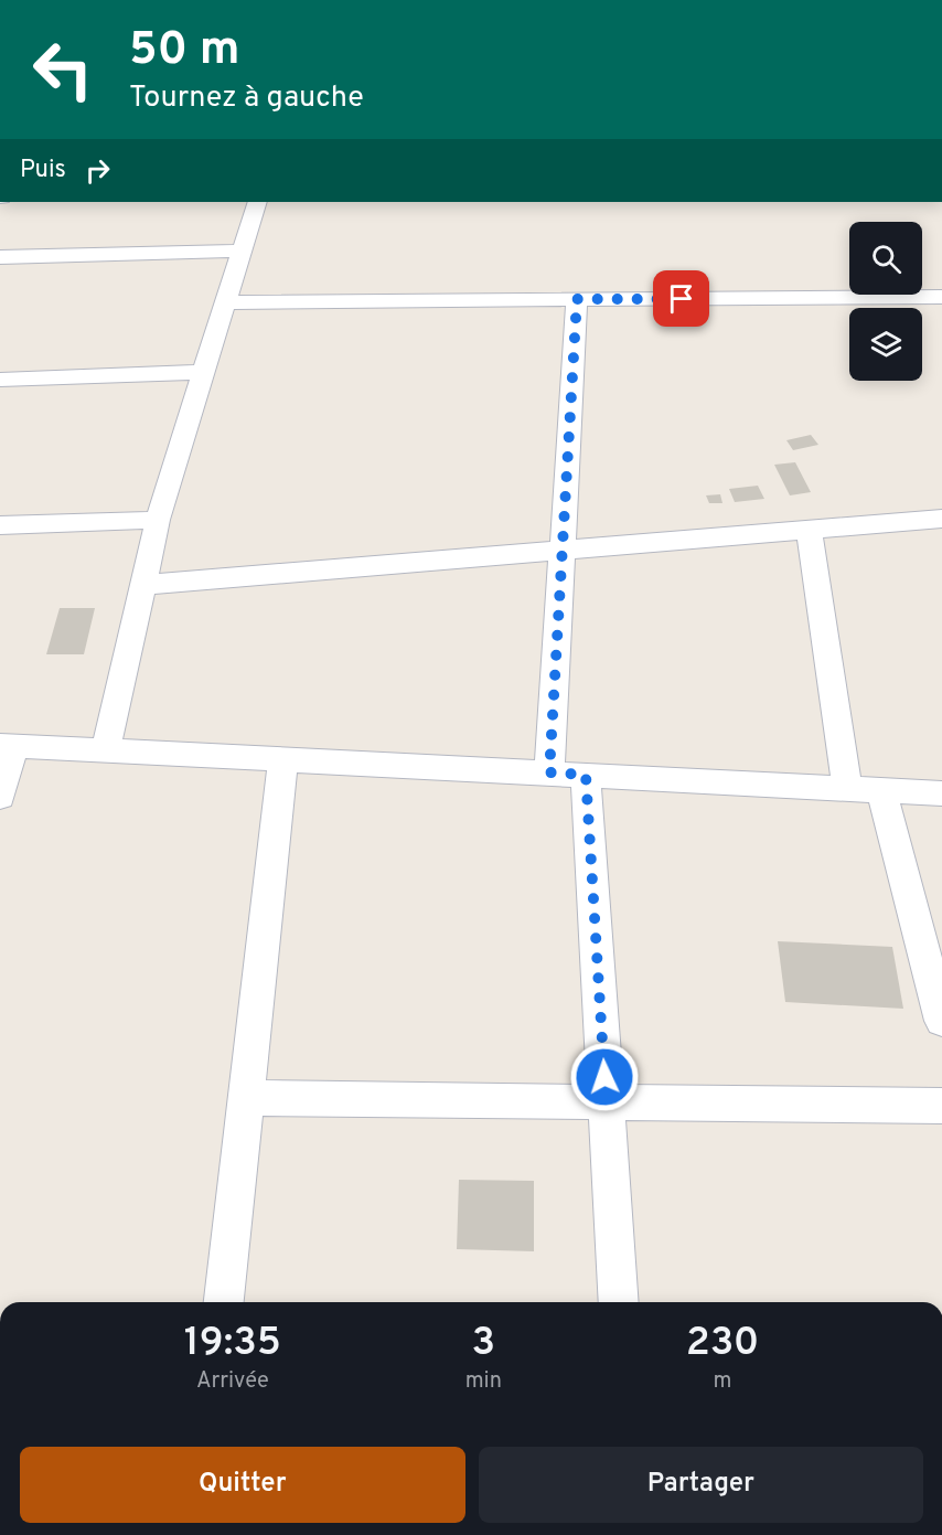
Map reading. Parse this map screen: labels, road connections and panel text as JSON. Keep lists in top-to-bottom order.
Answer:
{
  "page": {
    "turn": ["50 m", "Tournez à gauche"],
    "then": "Puis",
    "eta": [
      "19:35",
      "Arrivée",
      "3",
      "min",
      "230",
      "m"
    ],
    "buttons": ["Quitter", "Partager"]
  }
}
